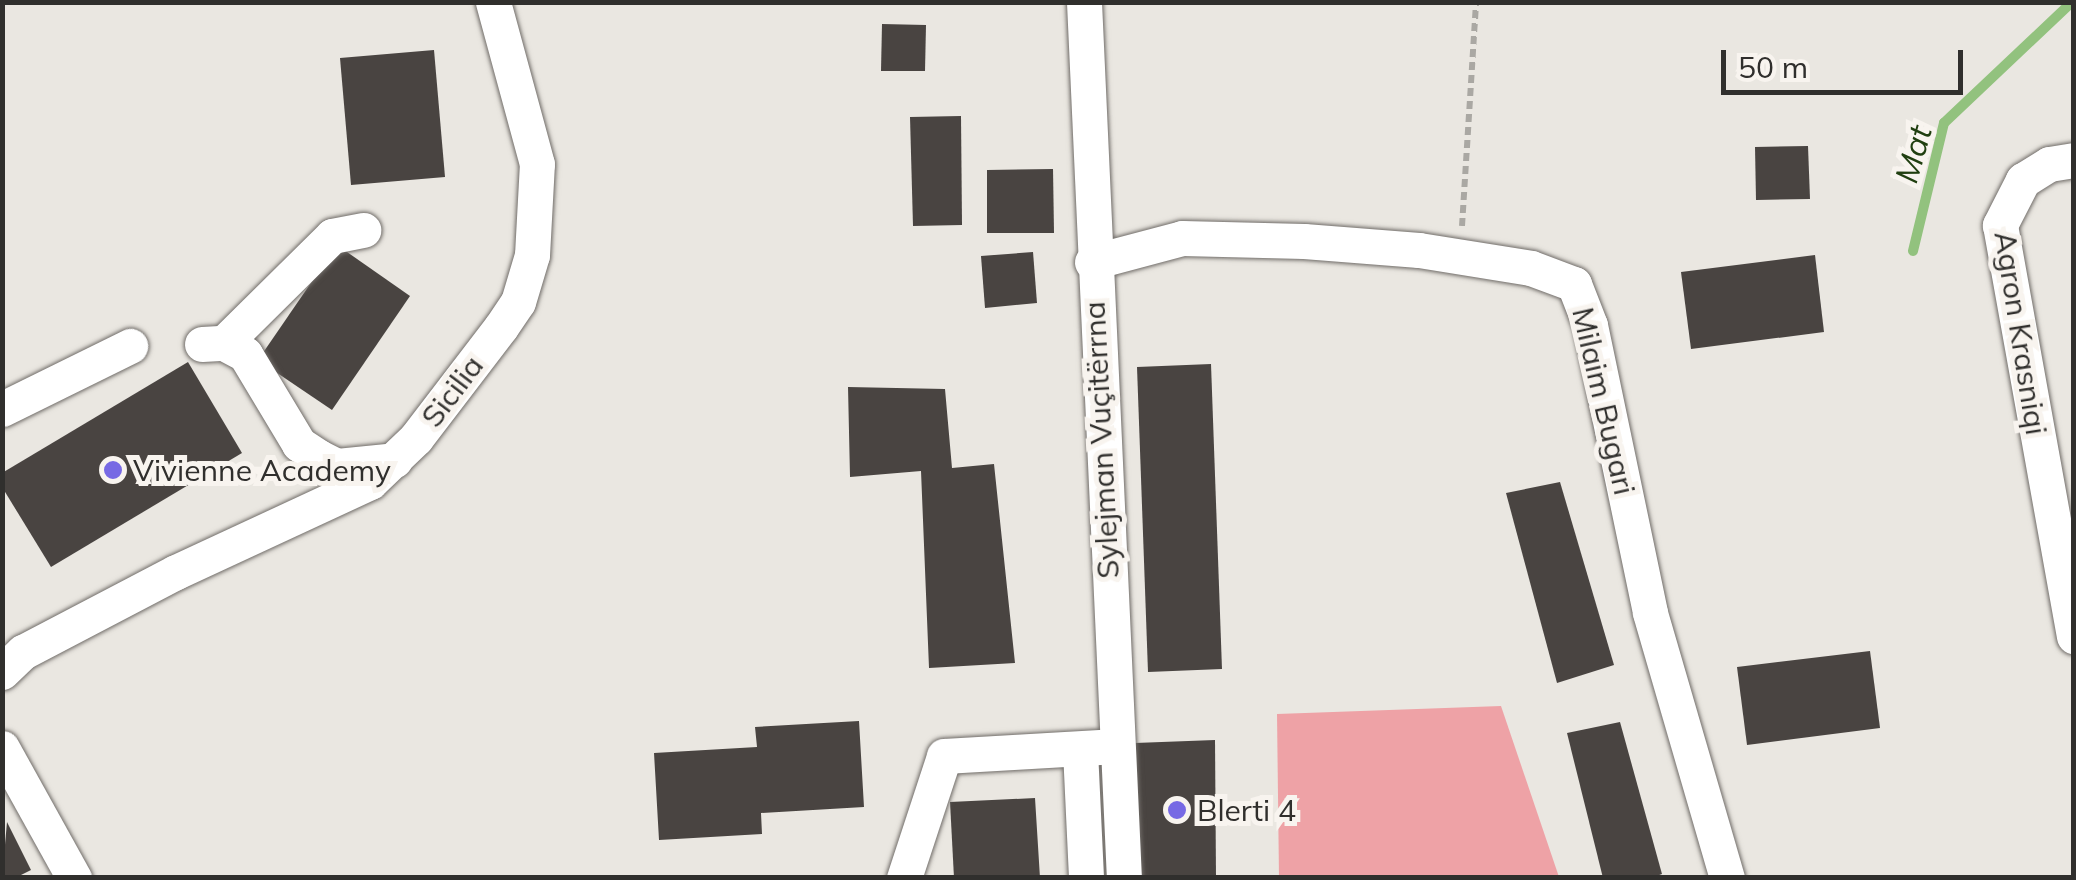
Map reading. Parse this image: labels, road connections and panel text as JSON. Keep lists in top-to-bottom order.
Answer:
{
  "streets": {
    "street": [
      "Agron Krasniqi",
      "Sicilia",
      "Milaim Bugari",
      "Sylejman Vuçitërrna"
    ]
  },
  "crossings": [
    ["Milaim Bugari", "Sylejman Vuçitërrna"]
  ],
  "water": ["Mat"],
  "places": ["Vivienne Academy", "Blerti 4"],
  "scale_bar": "50 m"
}
